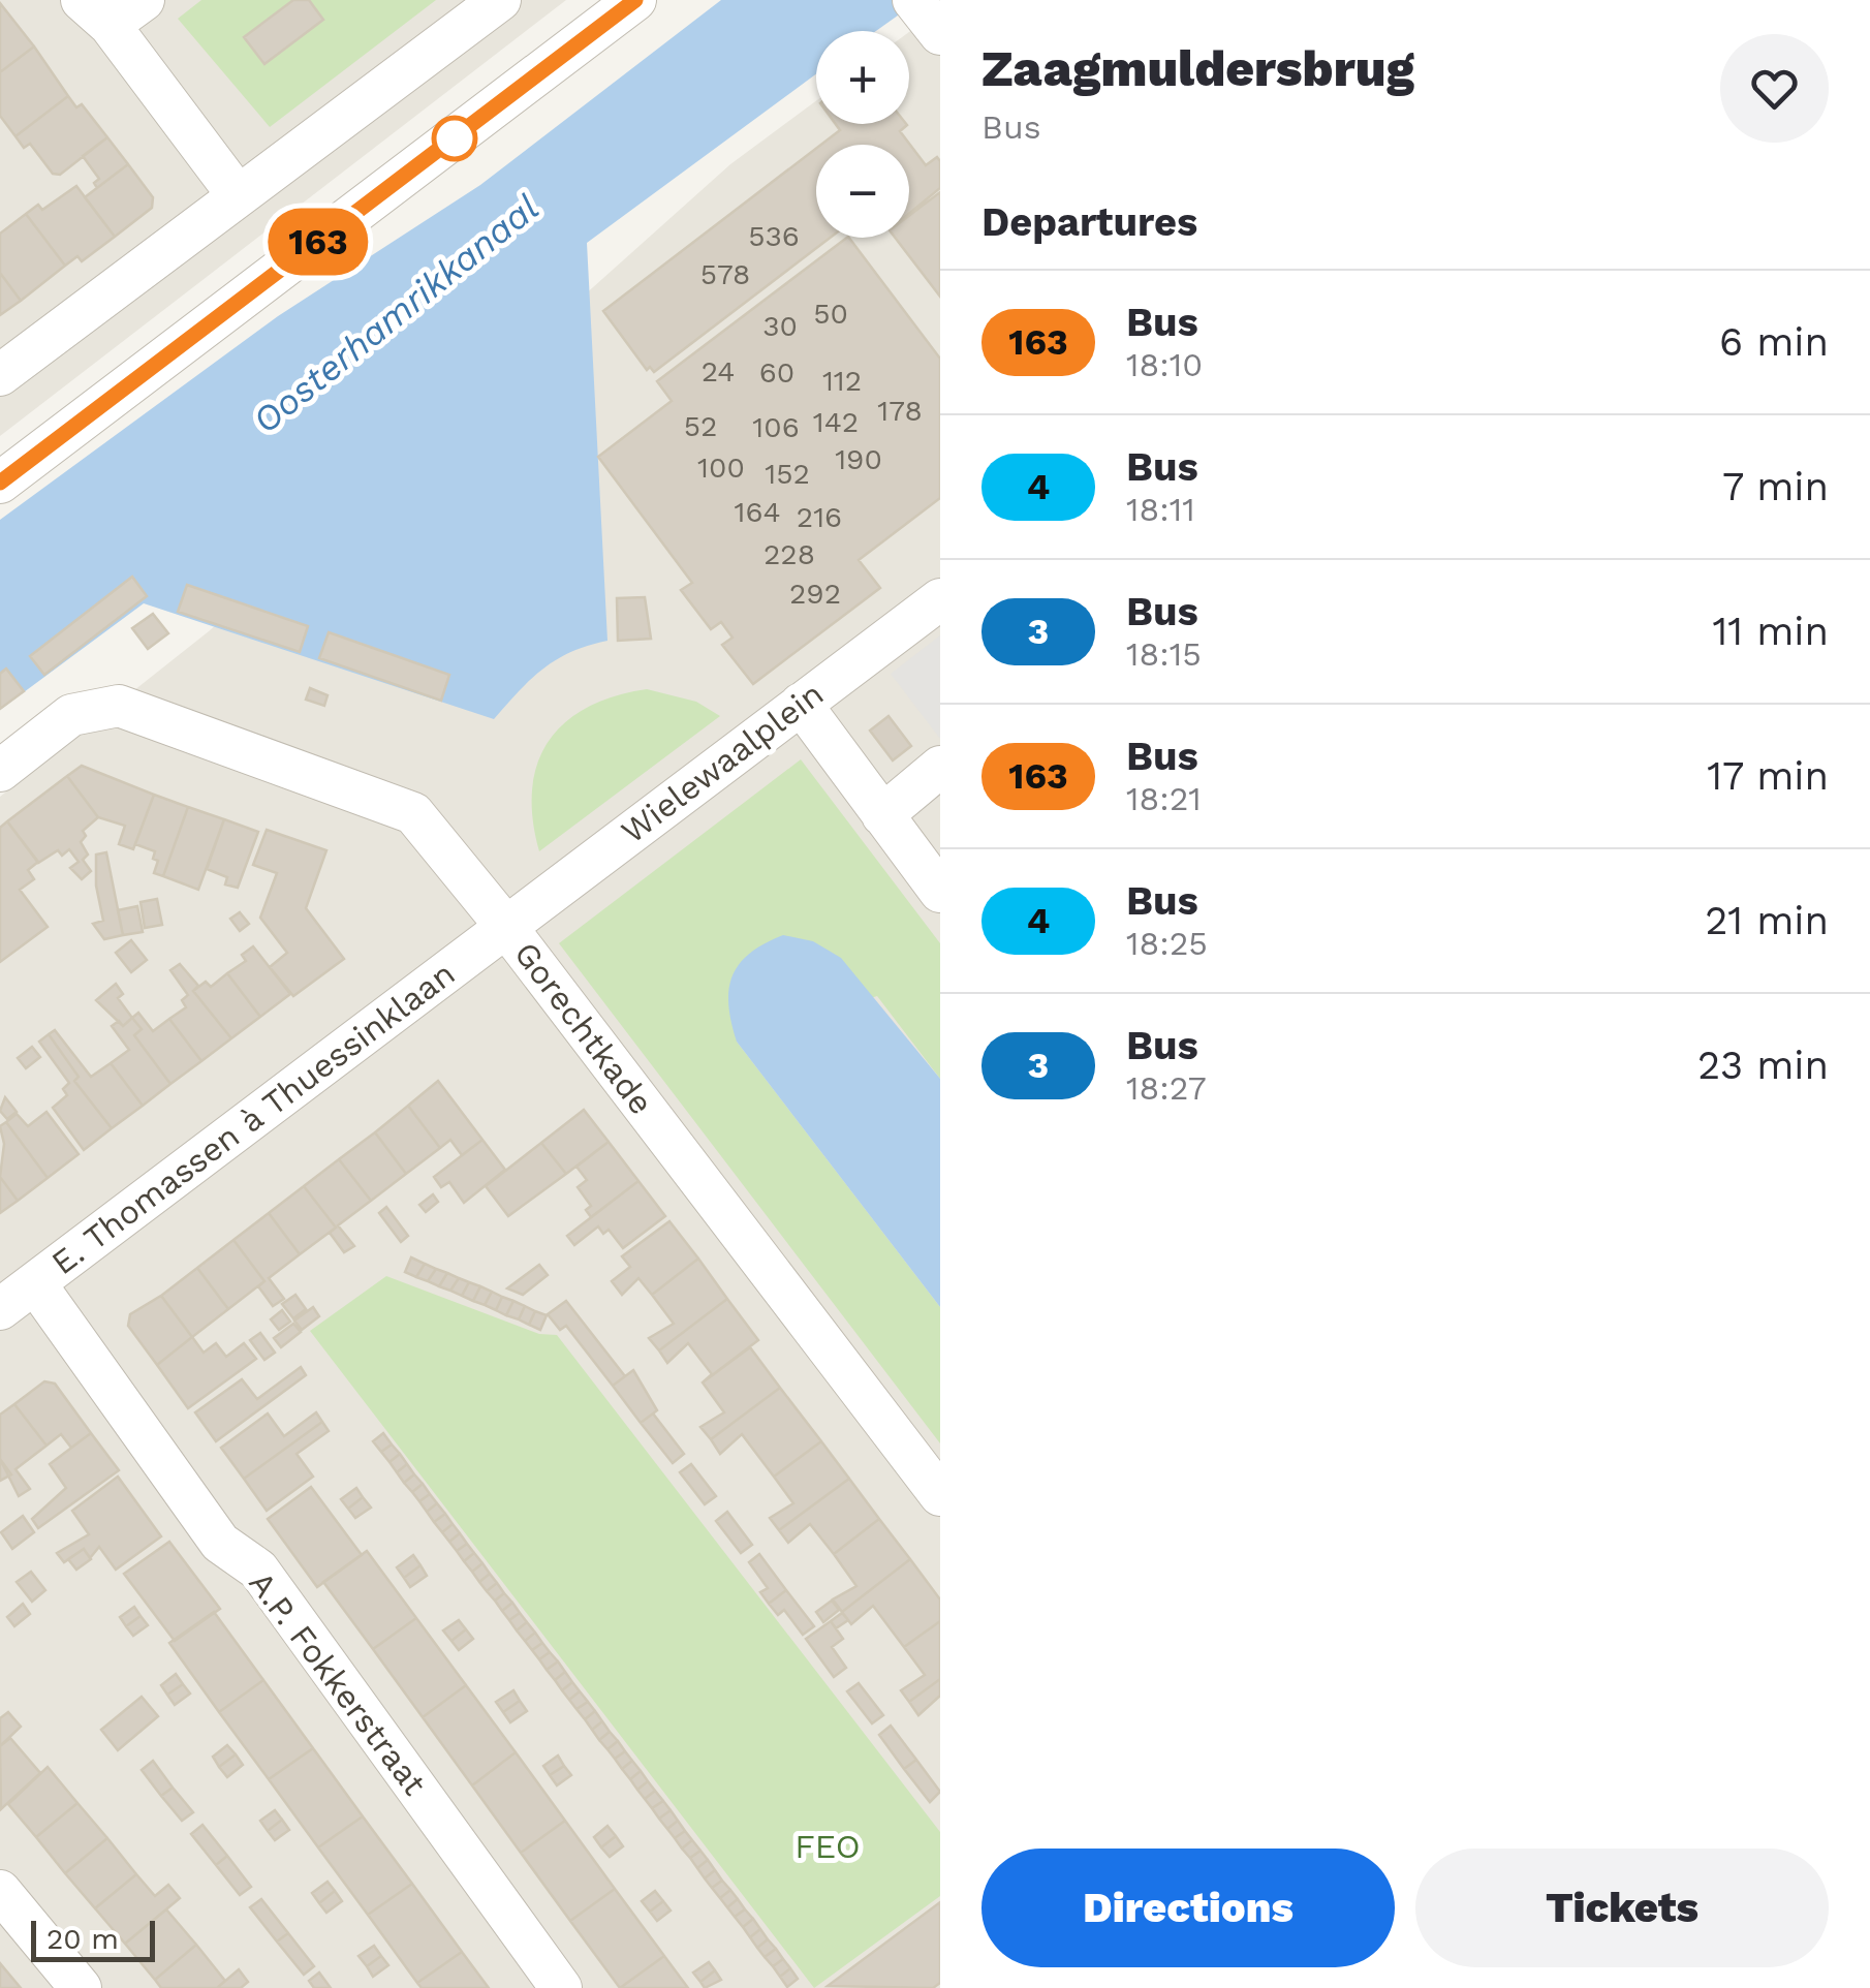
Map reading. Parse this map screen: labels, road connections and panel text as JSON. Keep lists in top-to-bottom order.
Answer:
{
  "streets": {
    "street": [
      "Wielewaalplein",
      "Gorechtkade",
      "E. Thomassen à Thuessinklaan",
      "A.P. Fokkerstraat"
    ]
  },
  "crossings": [
    ["Wielewaalplein", "Gorechtkade"],
    ["Wielewaalplein", "E. Thomassen à Thuessinklaan"],
    ["Gorechtkade", "E. Thomassen à Thuessinklaan"],
    ["E. Thomassen à Thuessinklaan", "A.P. Fokkerstraat"]
  ],
  "water": ["Oosterhamrikkanaal"],
  "parks": ["FEO"],
  "lines": ["bus line 163"],
  "house_numbers": [
    "536",
    "578",
    "50",
    "30",
    "24",
    "60",
    "112",
    "178",
    "142",
    "52",
    "106",
    "190",
    "100",
    "152",
    "164",
    "216",
    "228",
    "292"
  ],
  "scale_bar": "20 m",
  "page": {
    "on_map": "163",
    "heading": [
      ["Zaagmuldersbrug", "Bus"],
      "Departures"
    ],
    "map_buttons": ["+", "−"],
    "list": [
      {
        "mark": "163",
        "name": "Bus",
        "note": "18:10",
        "value": "6 min"
      },
      {
        "mark": "4",
        "name": "Bus",
        "note": "18:11",
        "value": "7 min"
      },
      {
        "mark": "3",
        "name": "Bus",
        "note": "18:15",
        "value": "11 min"
      },
      {
        "mark": "163",
        "name": "Bus",
        "note": "18:21",
        "value": "17 min"
      },
      {
        "mark": "4",
        "name": "Bus",
        "note": "18:25",
        "value": "21 min"
      },
      {
        "mark": "3",
        "name": "Bus",
        "note": "18:27",
        "value": "23 min"
      }
    ],
    "buttons": ["Directions", "Tickets"],
    "scale": "20 m"
  }
}
